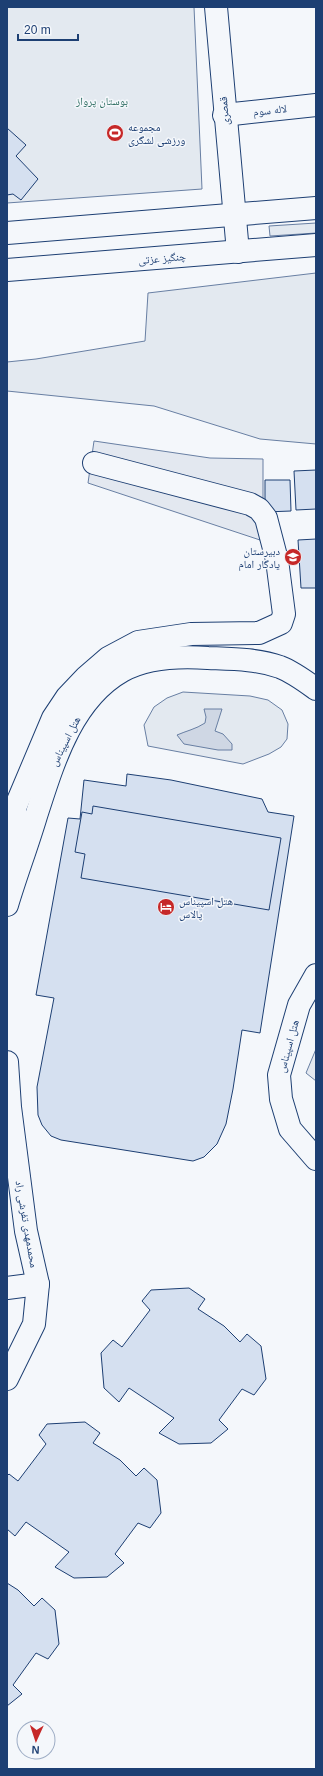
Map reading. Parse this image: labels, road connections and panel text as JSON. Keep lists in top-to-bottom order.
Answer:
{
  "streets": {
    "street": [
      "لاله سوم",
      "قمصری",
      "چنگیز عزتی",
      "هتل اسپیناس",
      "محمدمهدی تفرشی راد"
    ]
  },
  "crossings": [
    ["لاله سوم", "قمصری"],
    ["قمصری", "چنگیز عزتی"]
  ],
  "parks": ["بوستان پرواز"],
  "places": {
    "sports": ["مجموعه ورزشی لشگری"],
    "school or university": ["دبیرستان یادگار امام"],
    "hotel": ["هتل اسپیناس پالاس"]
  },
  "scale_bar": "20 m",
  "north": "bottom"
}
